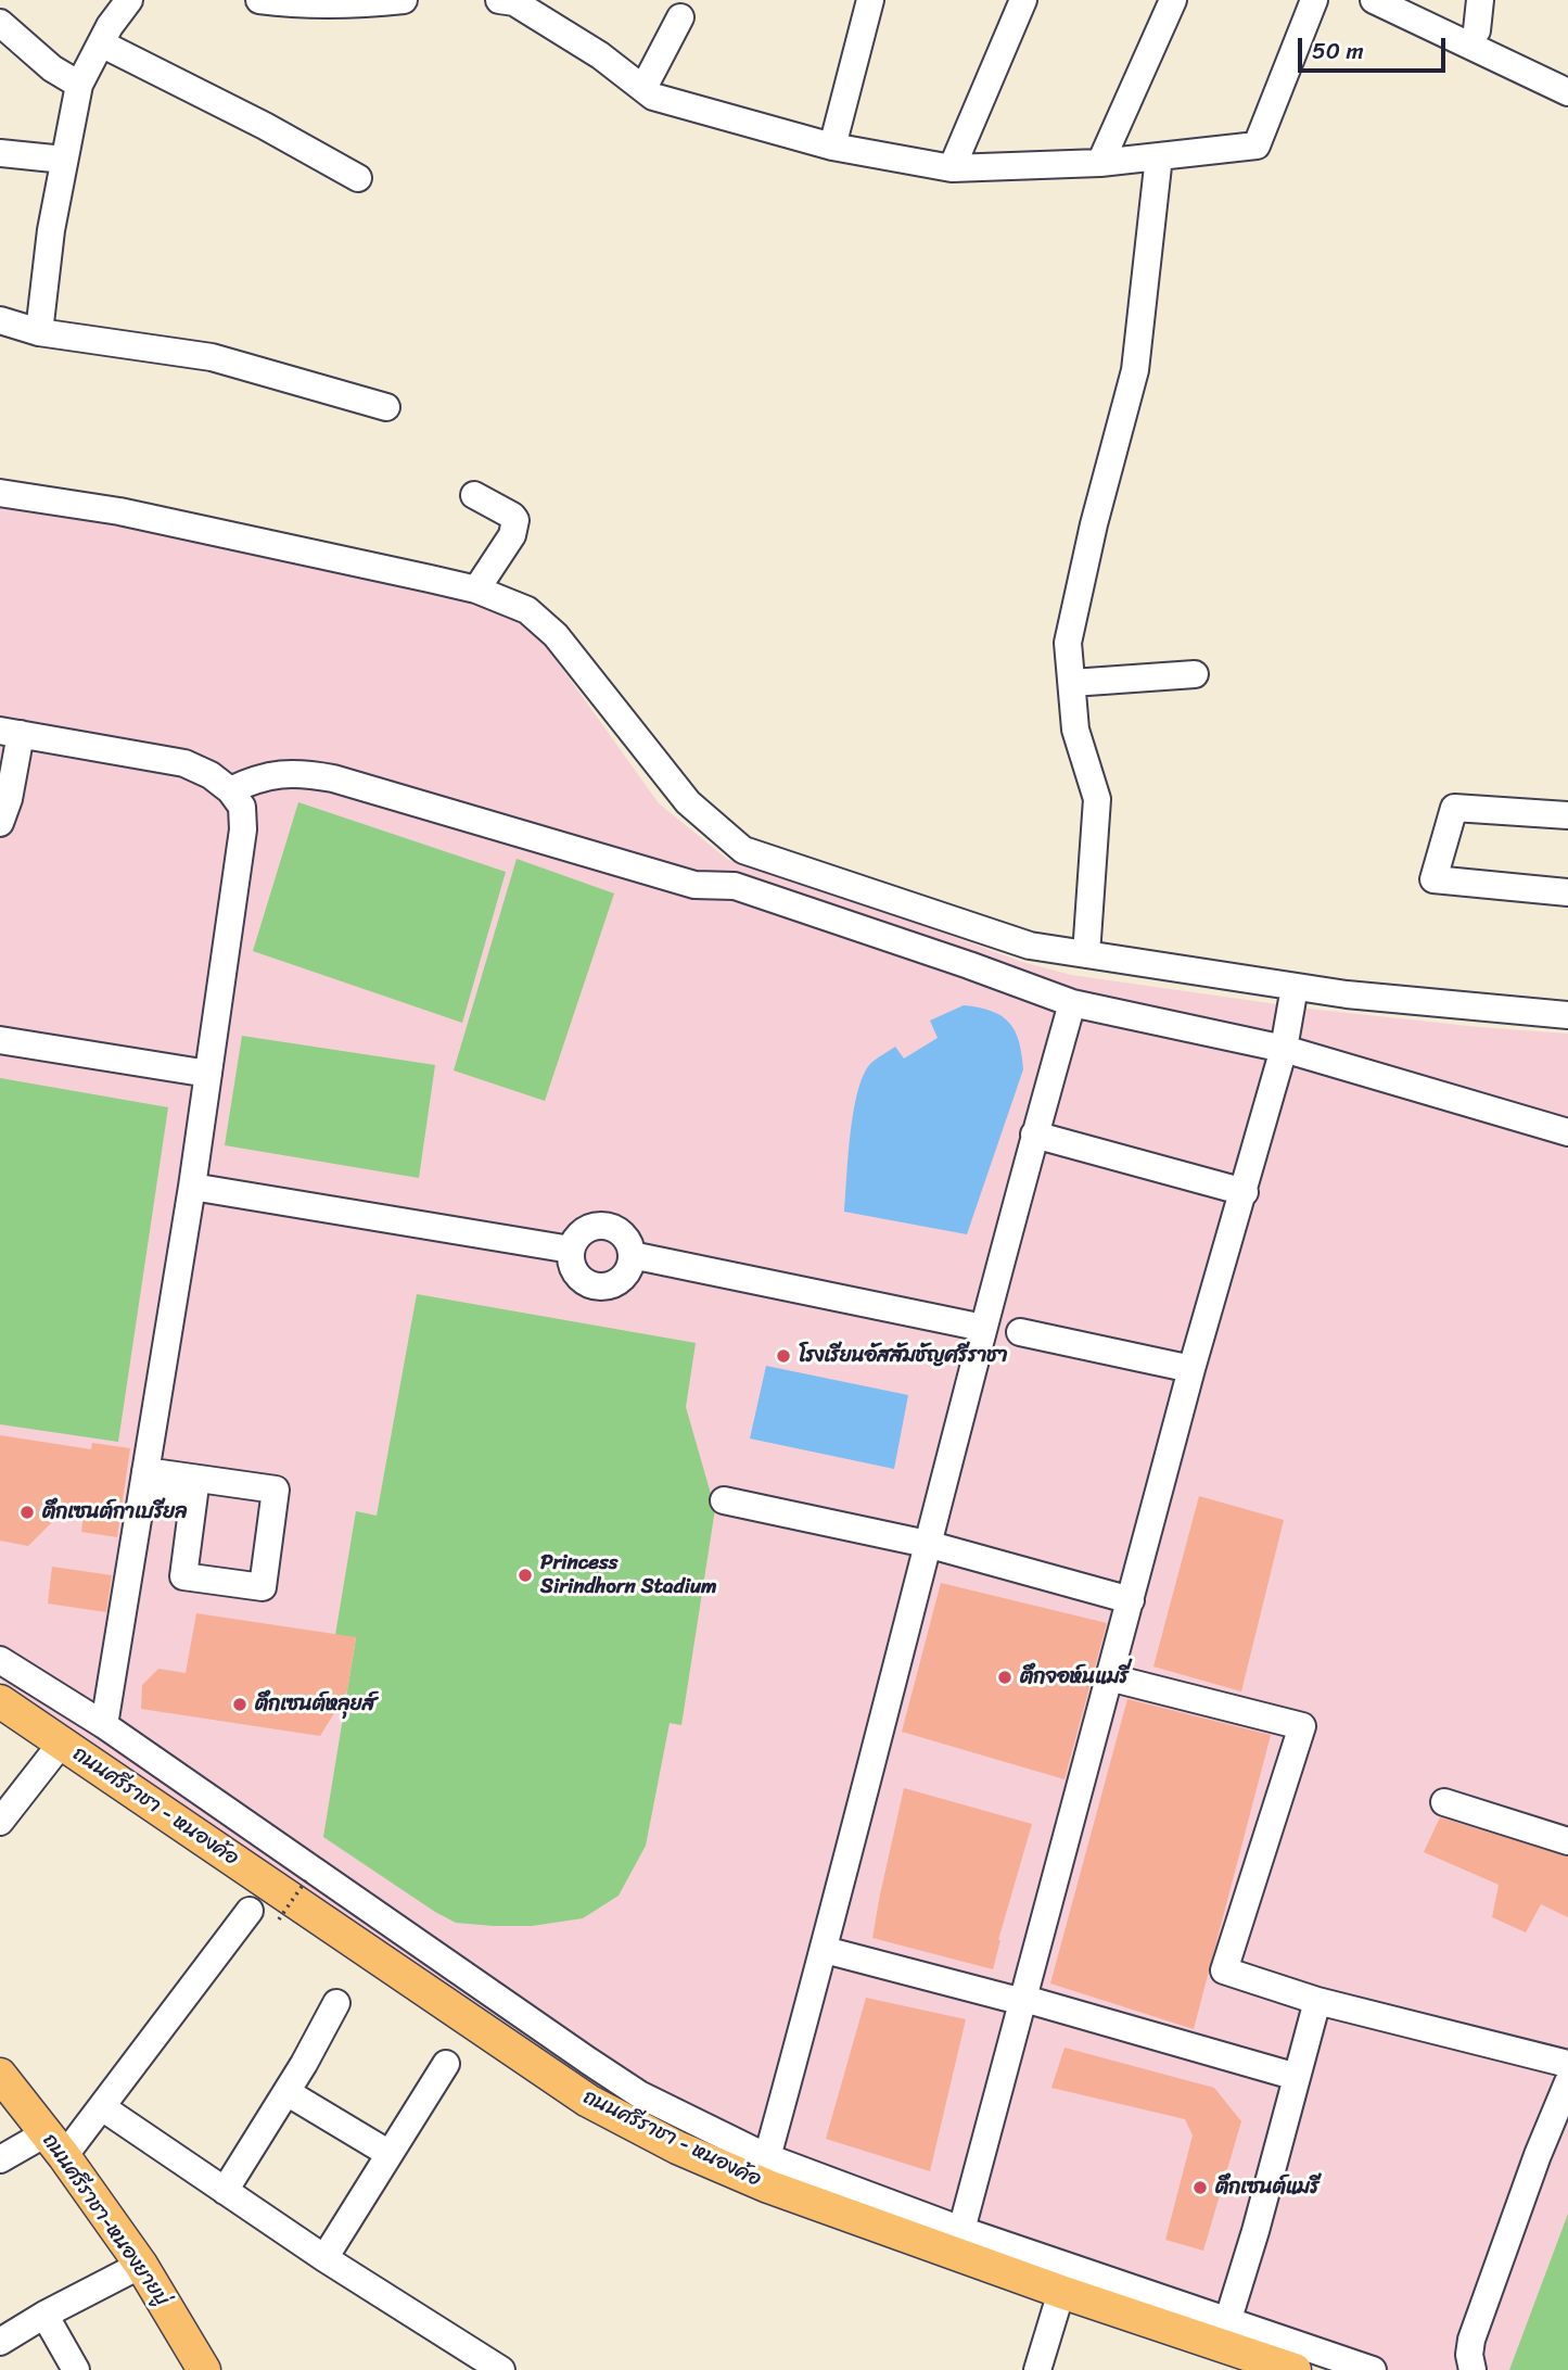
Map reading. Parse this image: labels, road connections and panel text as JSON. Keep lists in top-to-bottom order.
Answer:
{
  "streets": {
    "main road": ["ถนนศรีราชา - หนองค้อ", "ถนนศรีราชา-หนองยายบู่"]
  },
  "places": [
    "โรงเรียนอัสสัมชัญศรีราชา",
    "ตึกเซนต์กาเบรียล",
    "Princess Sirindhorn Stadium",
    "ตึกจอห์นแมรี่",
    "ตึกเซนต์หลุยส์",
    "ตึกเซนต์แมรี"
  ],
  "scale_bar": "50 m"
}
